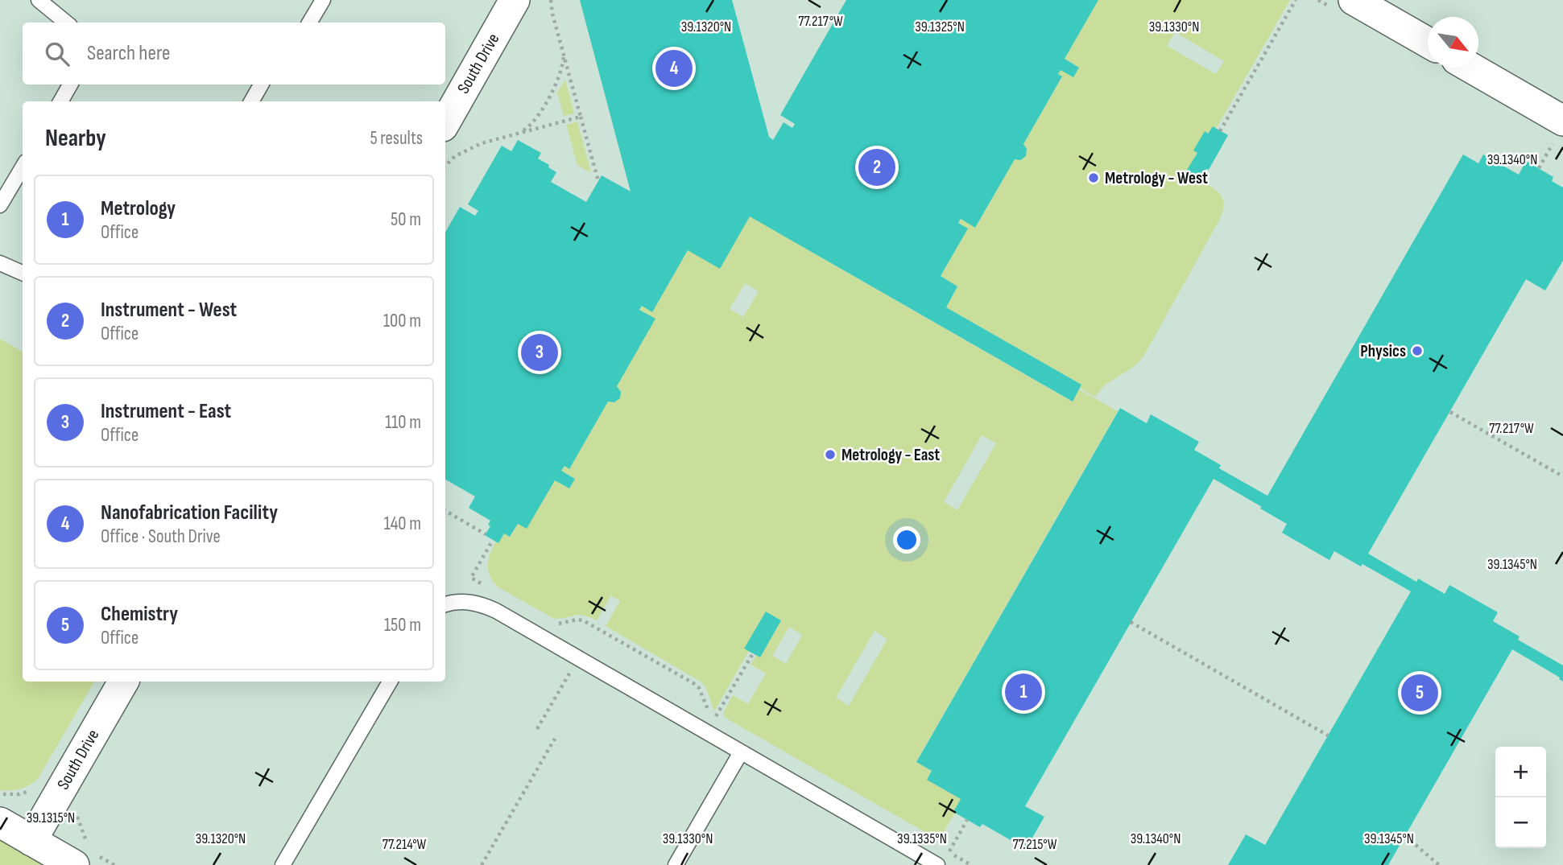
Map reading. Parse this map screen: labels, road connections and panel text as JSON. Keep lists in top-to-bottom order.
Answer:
{
  "streets": {
    "street": ["South Drive"]
  },
  "places": ["Metrology - West", "Physics", "Metrology - East"],
  "north": "bottom right",
  "page": {
    "search": "Search here",
    "pins": [
      "4",
      "2",
      "3",
      "1",
      "5"
    ],
    "heading": ["Nearby", "5 results"],
    "list": [
      {
        "mark": "1",
        "name": "Metrology",
        "note": "Office",
        "value": "50 m"
      },
      {
        "mark": "2",
        "name": "Instrument - West",
        "note": "Office",
        "value": "100 m"
      },
      {
        "mark": "3",
        "name": "Instrument - East",
        "note": "Office",
        "value": "110 m"
      },
      {
        "mark": "4",
        "name": "Nanofabrication Facility",
        "note": "Office · South Drive",
        "value": "140 m"
      },
      {
        "mark": "5",
        "name": "Chemistry",
        "note": "Office",
        "value": "150 m"
      }
    ],
    "map_buttons": ["+", "−"]
  },
  "coordinates": [
    "77.217°W",
    "39.1320°N",
    "39.1325°N",
    "39.1330°N",
    "39.1340°N",
    "39.1345°N",
    "39.1315°N",
    "39.1335°N",
    "77.214°W",
    "77.215°W"
  ]
}
